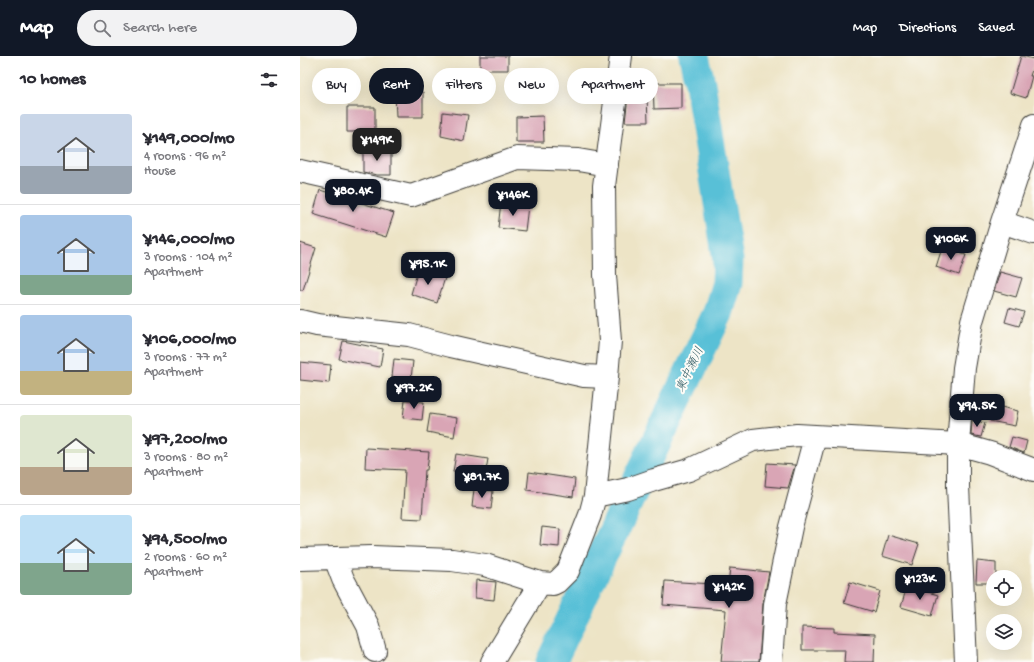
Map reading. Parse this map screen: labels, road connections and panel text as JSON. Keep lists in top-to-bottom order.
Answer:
{
  "water": ["東中瀬川"],
  "page": {
    "header": "Map",
    "search": "Search here",
    "nav": ["Map", "Directions", "Saved"],
    "heading": "10 homes",
    "chip": [
      "Buy",
      "Rent",
      "Filters",
      "New",
      "Apartment"
    ],
    "list": [
      {
        "name": "¥149,000/mo",
        "note": "4 rooms · 96 m² · House"
      },
      {
        "name": "¥146,000/mo",
        "note": "3 rooms · 104 m² · Apartment"
      },
      {
        "name": "¥106,000/mo",
        "note": "3 rooms · 77 m² · Apartment"
      },
      {
        "name": "¥97,200/mo",
        "note": "3 rooms · 80 m² · Apartment"
      },
      {
        "name": "¥94,500/mo",
        "note": "2 rooms · 60 m² · Apartment"
      }
    ],
    "price": [
      "¥149K",
      "¥80.4K",
      "¥146K",
      "¥106K",
      "¥95.1K",
      "¥97.2K",
      "¥94.5K",
      "¥81.7K",
      "¥123K",
      "¥142K"
    ]
  }
}
